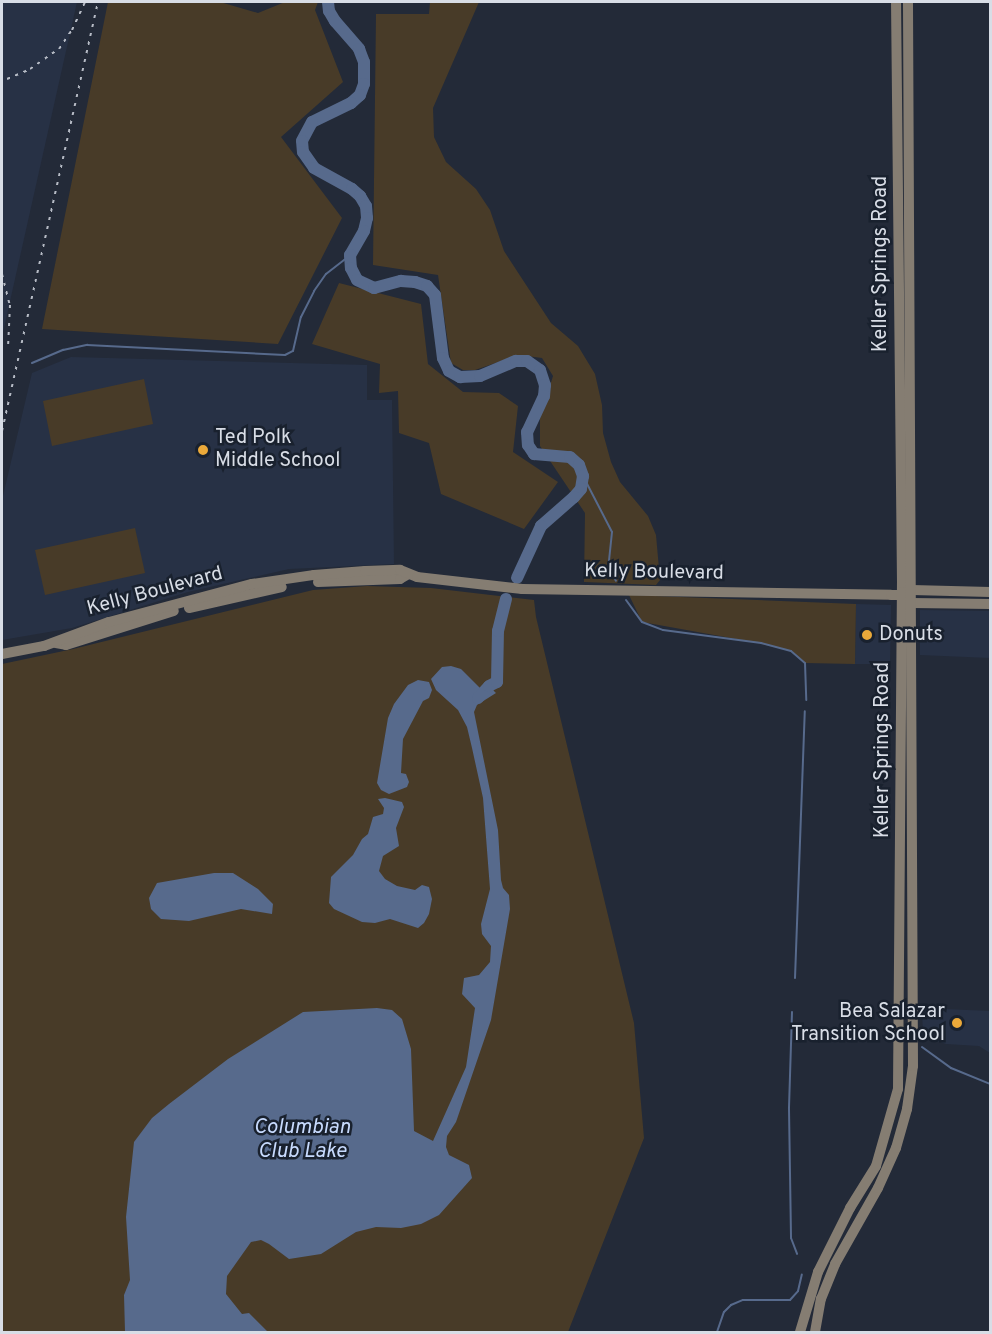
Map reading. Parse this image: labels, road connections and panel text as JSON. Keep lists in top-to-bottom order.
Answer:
{
  "streets": {
    "main road": ["Keller Springs Road", "Kelly Boulevard"]
  },
  "crossings": [
    ["Keller Springs Road", "Kelly Boulevard"]
  ],
  "water": ["Columbian Club Lake"],
  "places": ["Ted Polk Middle School", "Donuts", "Bea Salazar Transition School"]
}
